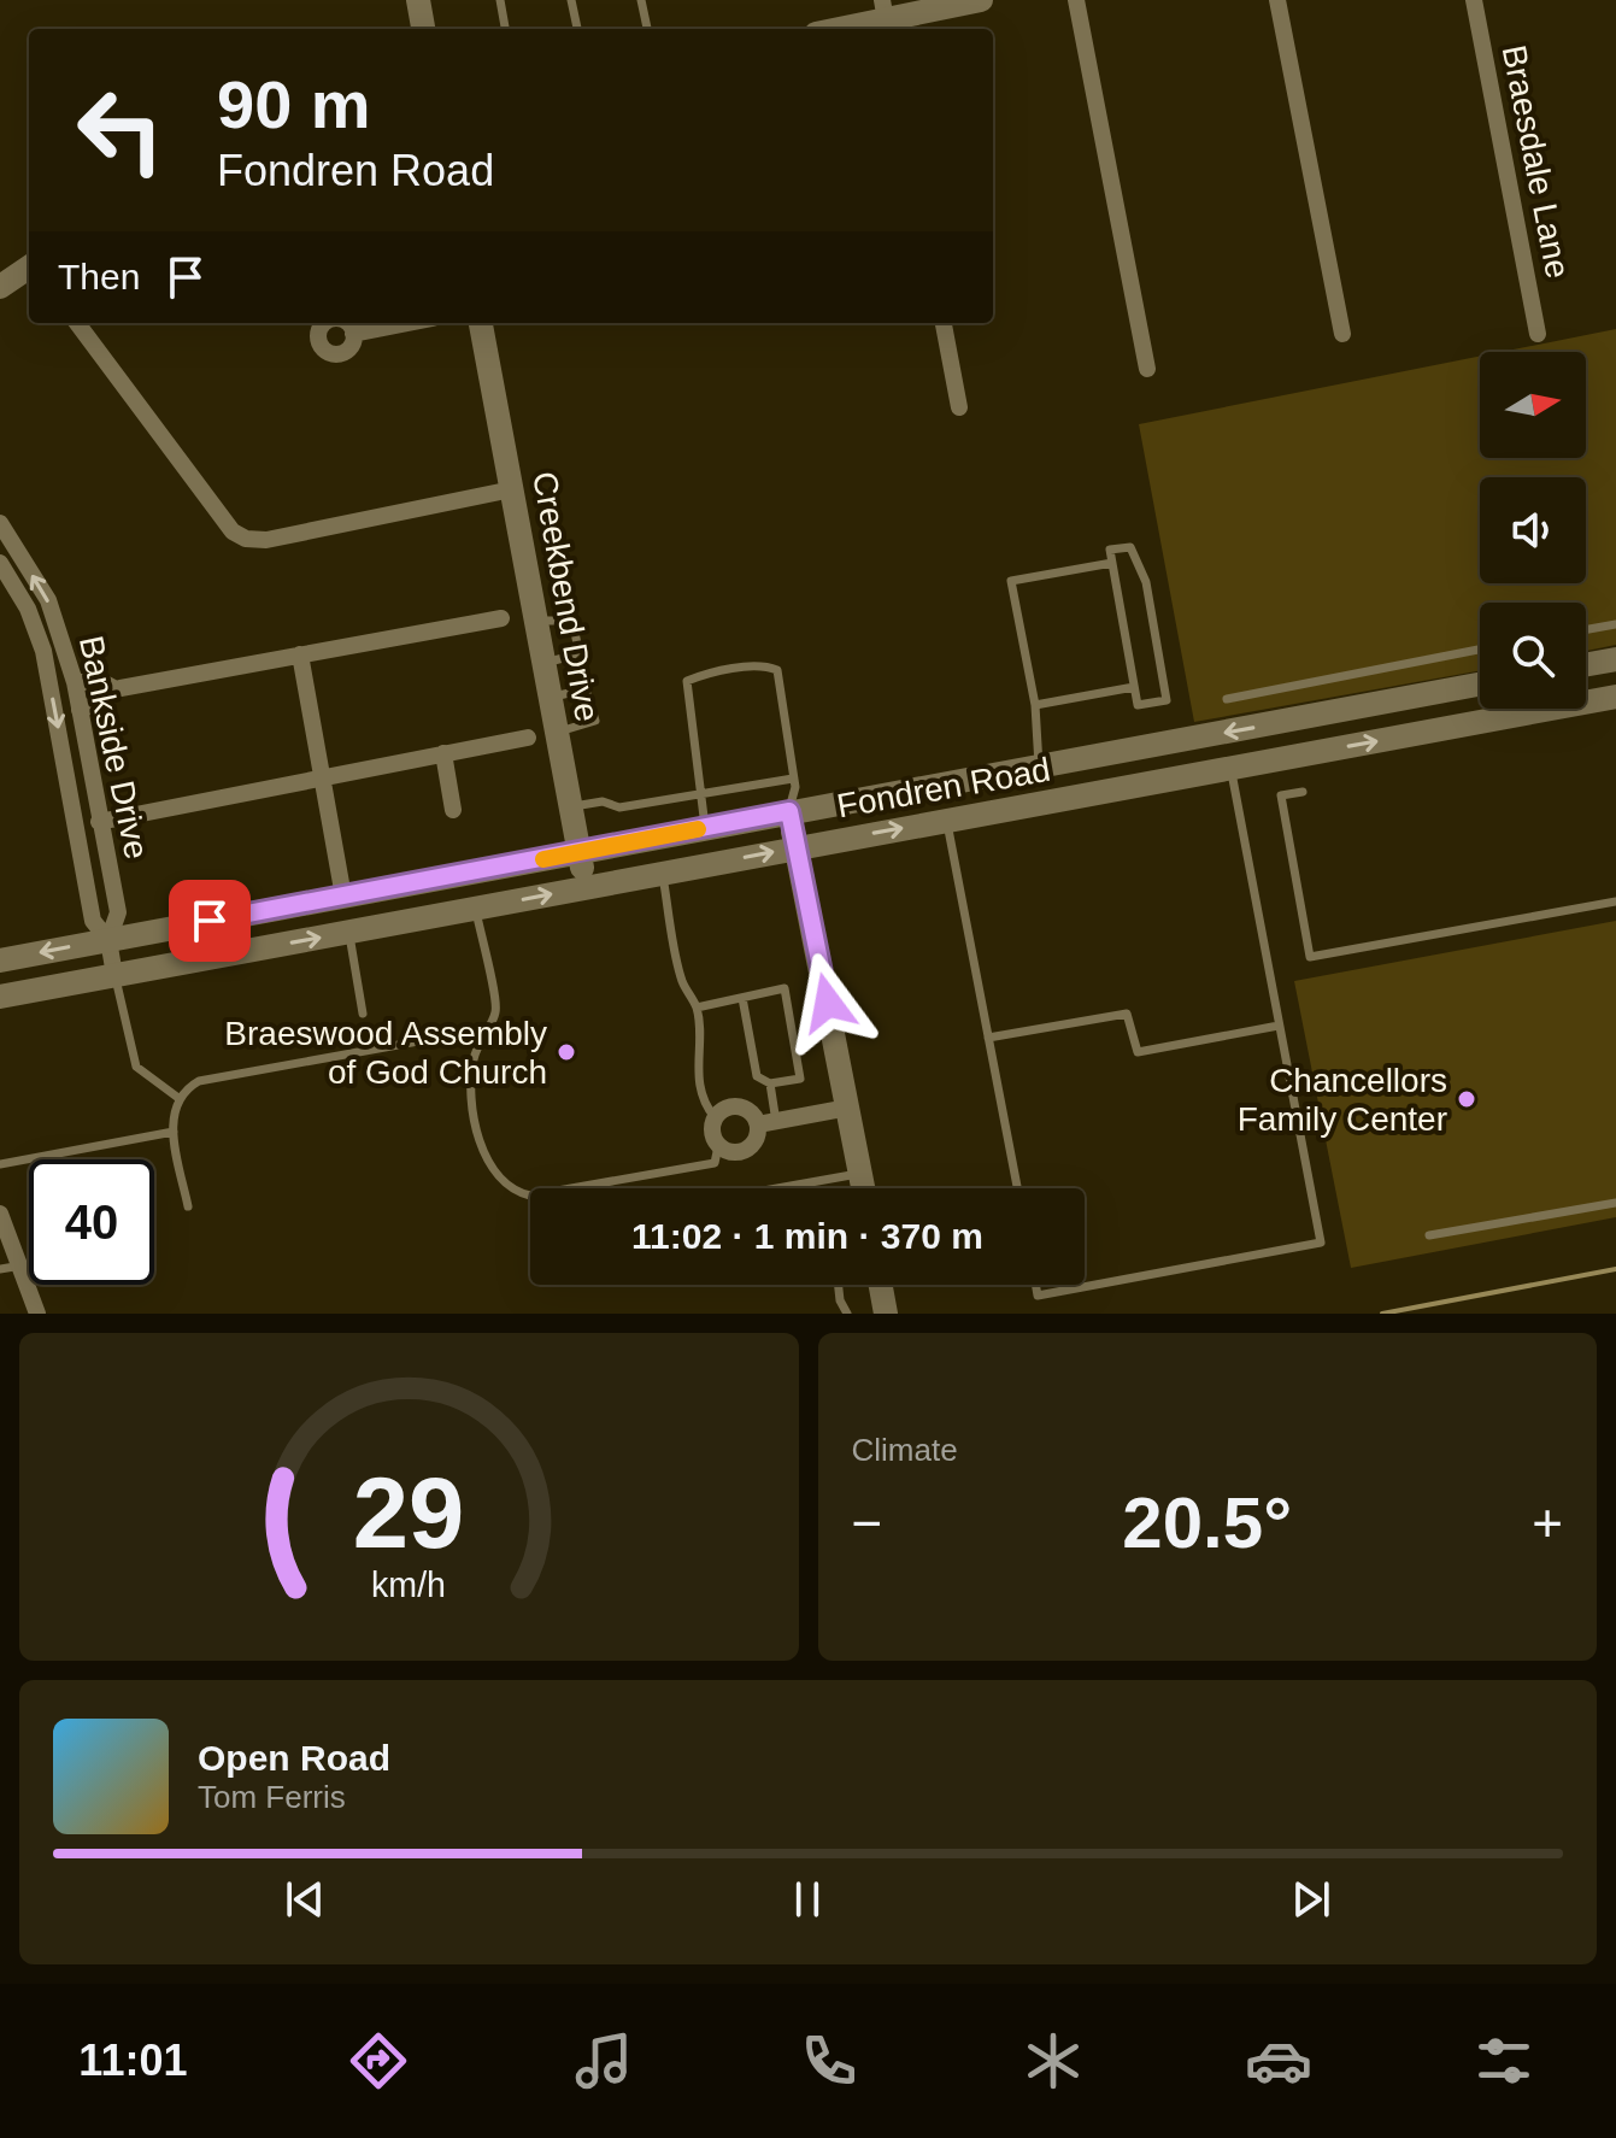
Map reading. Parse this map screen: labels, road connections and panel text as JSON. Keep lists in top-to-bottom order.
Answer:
{
  "streets": {
    "main road": ["Creekbend Drive", "Fondren Road"],
    "street": ["Braesdale Lane", "Bankside Drive"]
  },
  "crossings": [
    ["Creekbend Drive", "Fondren Road"],
    ["Bankside Drive", "Fondren Road"]
  ],
  "places": ["Braeswood Assembly of God Church", "Chancellors Family Center"],
  "north": "right",
  "page": {
    "turn": ["90 m", "Fondren Road"],
    "then": "Then",
    "limit": "40",
    "trip": "11:02 · 1 min · 370 m",
    "tile": "Climate",
    "heat": ["−", "20.5°", "+"],
    "song": ["Open Road", "Tom Ferris"],
    "tabs": "11:01",
    "gauge": ["29", "km/h"]
  }
}
